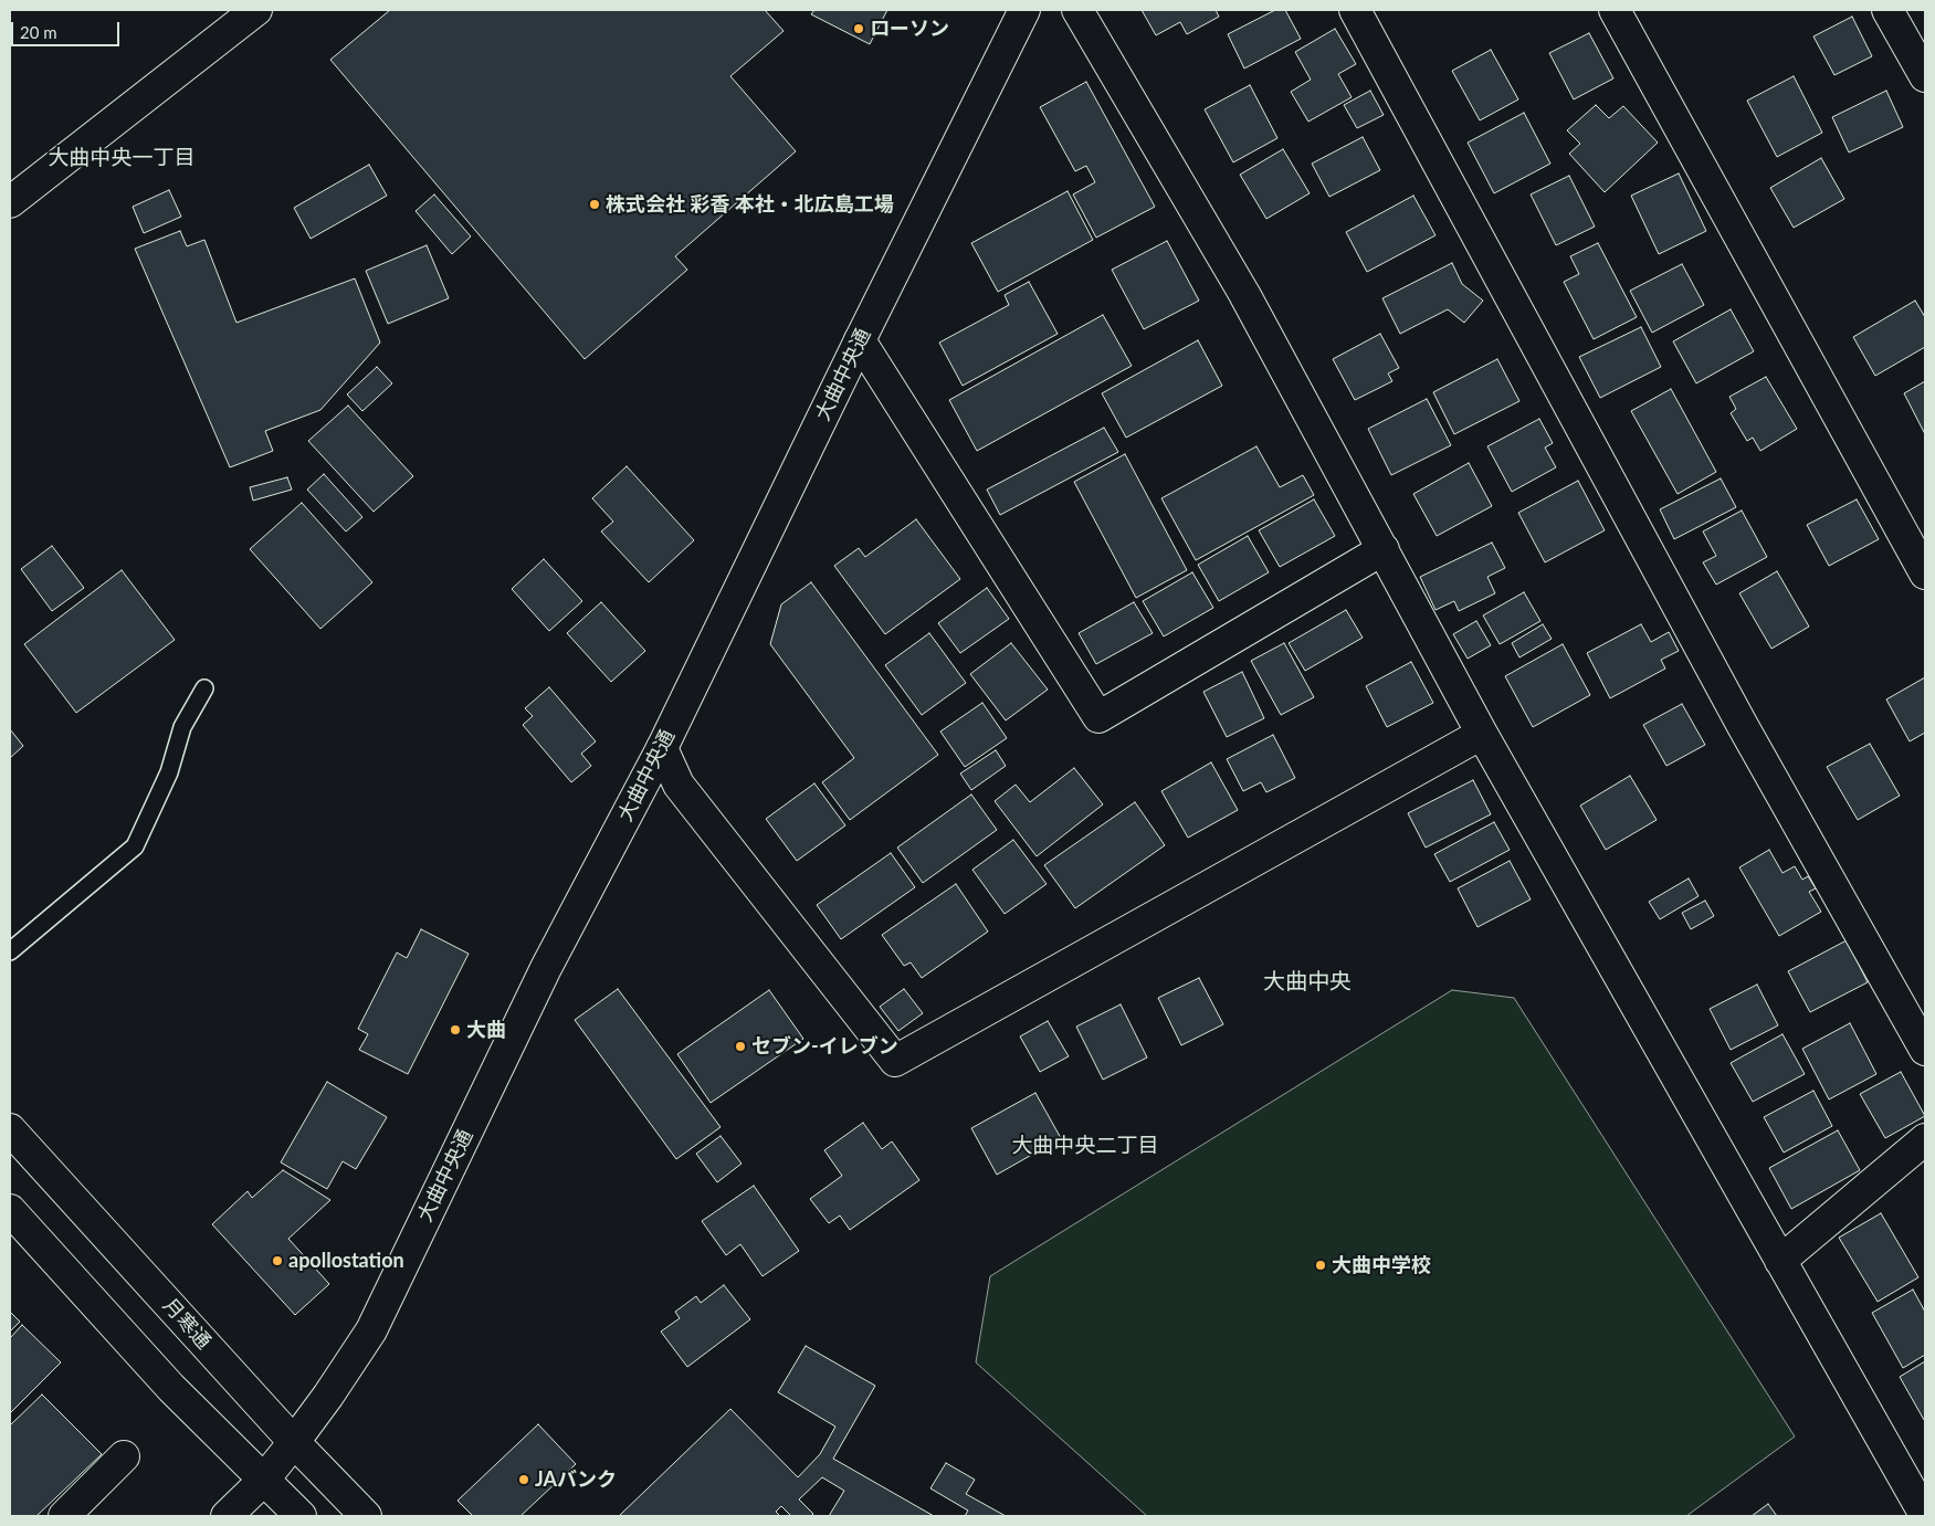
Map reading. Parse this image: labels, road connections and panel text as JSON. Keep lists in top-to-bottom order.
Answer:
{
  "streets": {
    "main road": ["大曲中央通", "月寒通"]
  },
  "crossings": [
    ["大曲中央通", "月寒通"]
  ],
  "districts": ["大曲中央一丁目", "大曲中央", "大曲中央二丁目"],
  "places": [
    "ローソン",
    "株式会社 彩香 本社・北広島工場",
    "大曲",
    "セブン-イレブン",
    "apollostation",
    "大曲中学校",
    "JAバンク"
  ],
  "scale_bar": "20 m"
}
